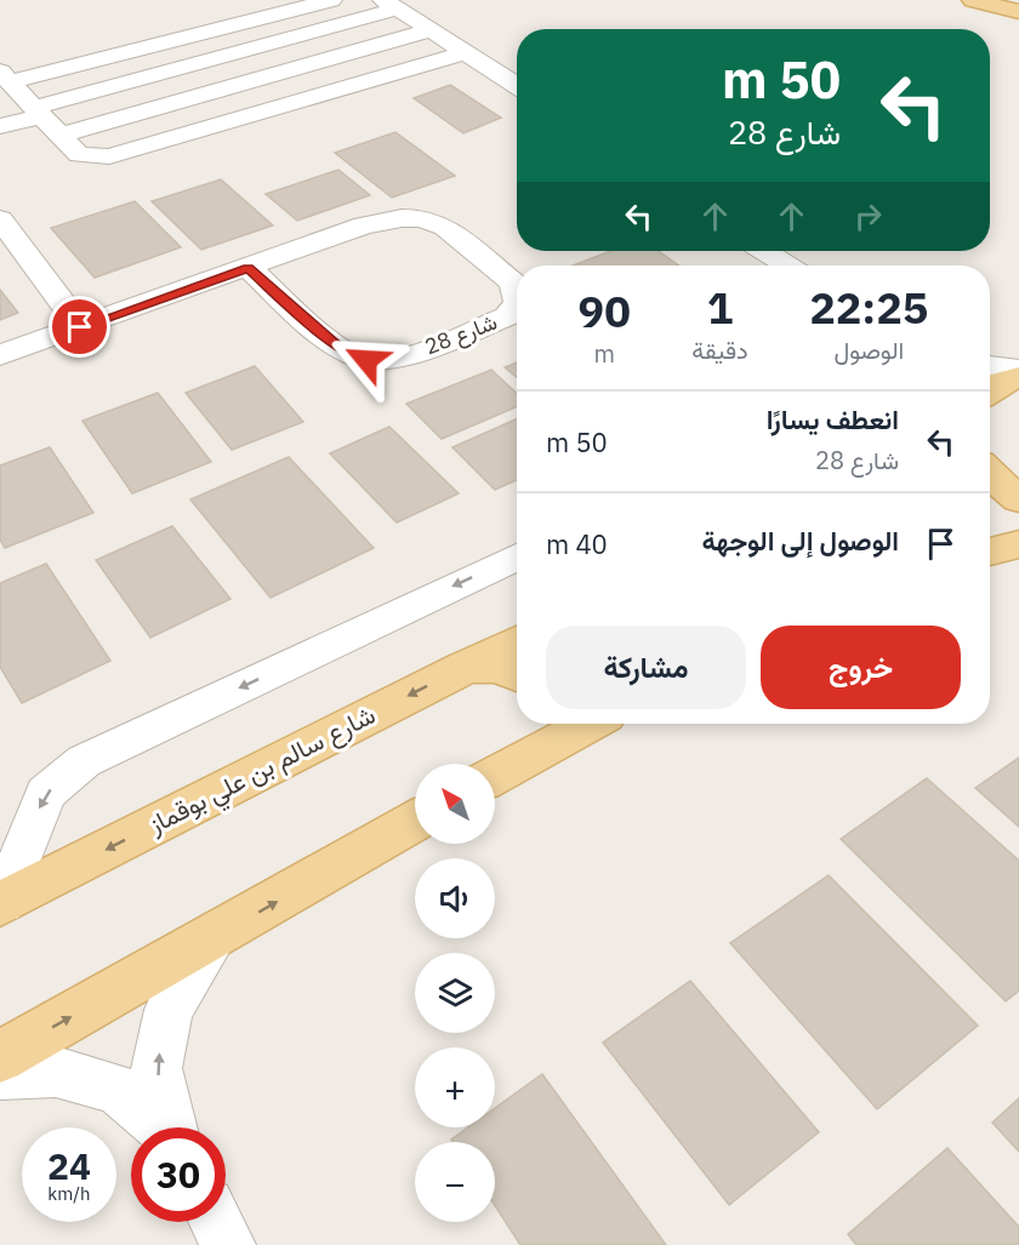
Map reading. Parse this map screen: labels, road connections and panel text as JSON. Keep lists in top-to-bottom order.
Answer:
{
  "streets": {
    "main road": ["شارع سالم بن علي بوقماز"],
    "street": ["شارع 28"]
  },
  "north": "top left",
  "page": {
    "turn": ["50 m", "شارع 28"],
    "eta": [
      "22:25",
      "الوصول",
      "1",
      "دقيقة",
      "90",
      "m"
    ],
    "list": [
      {
        "name": "انعطف يسارًا",
        "note": "شارع 28",
        "value": "50 m"
      },
      {
        "name": "الوصول إلى الوجهة",
        "value": "40 m"
      }
    ],
    "buttons": ["خروج", "مشاركة"],
    "map_buttons": ["+", "−"],
    "speed": "24 km/h",
    "limit": "30"
  }
}
